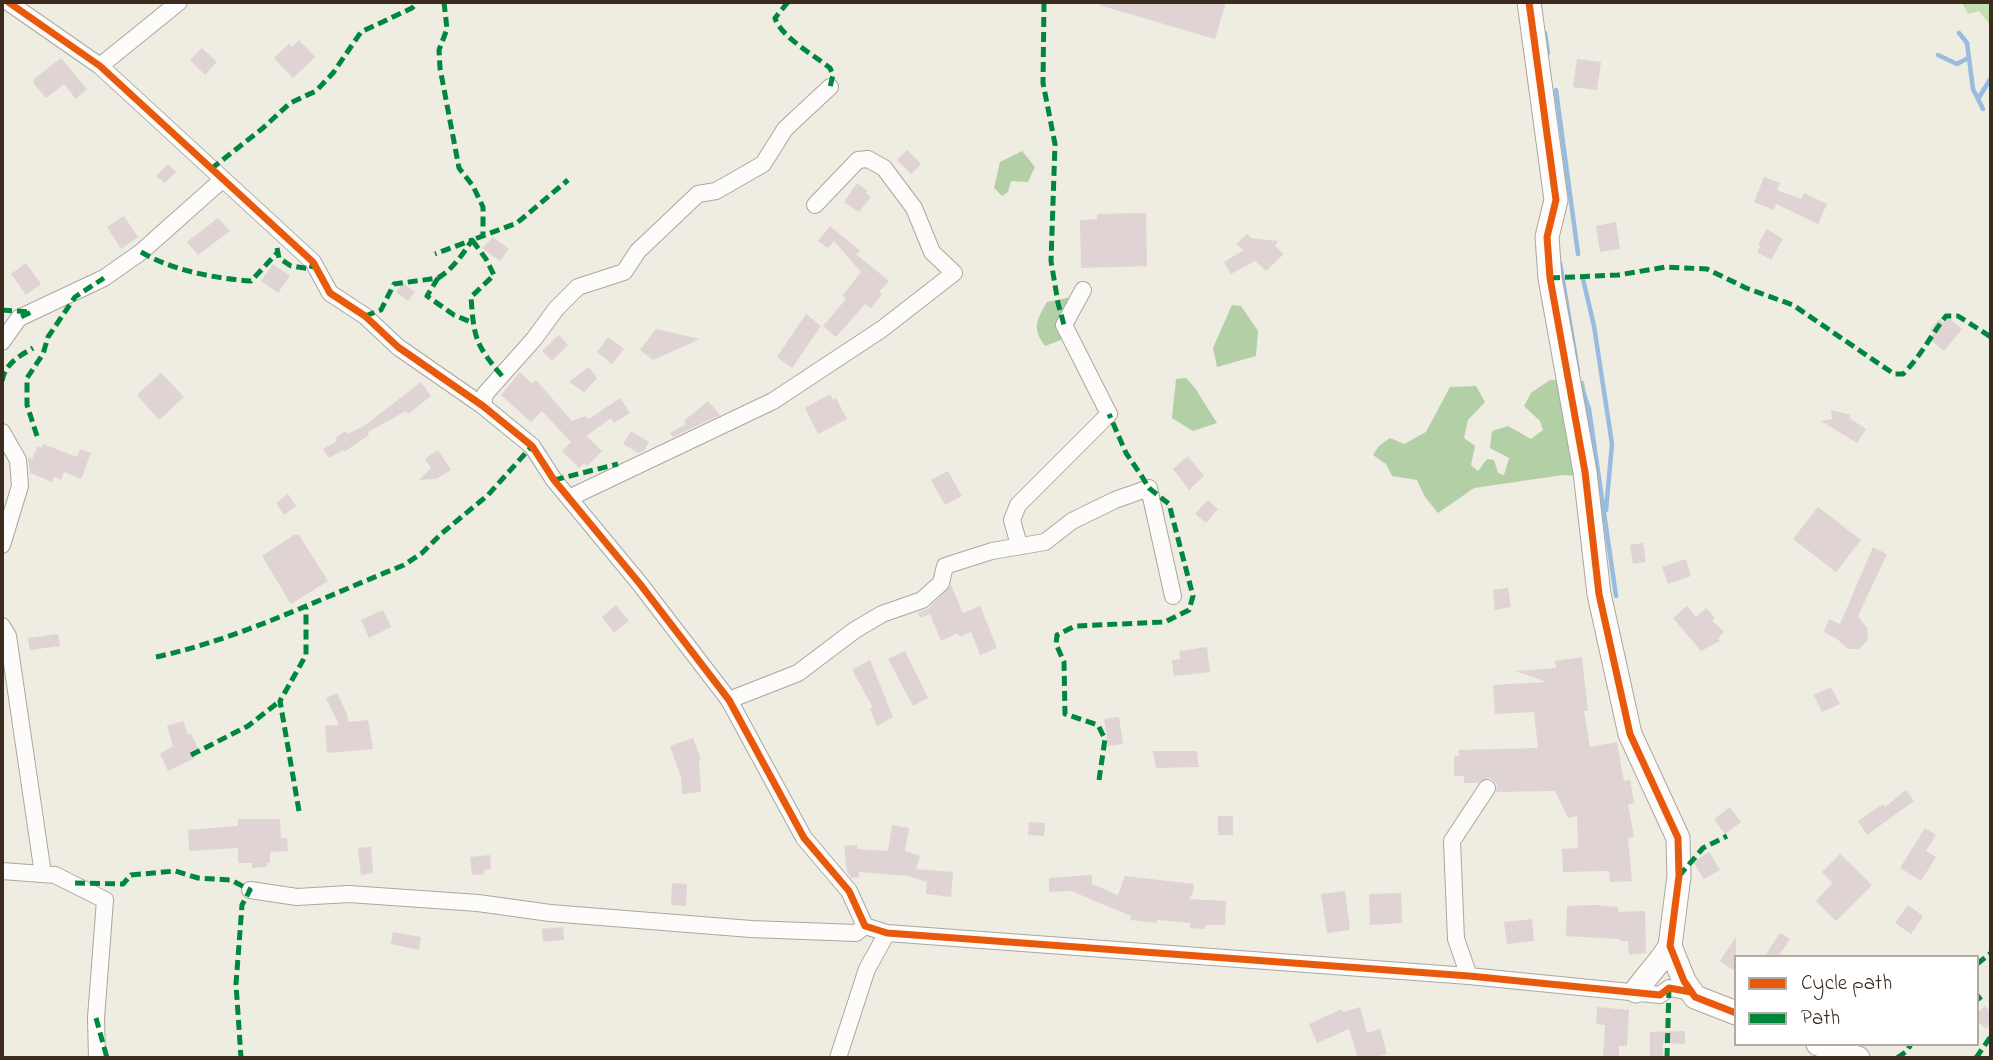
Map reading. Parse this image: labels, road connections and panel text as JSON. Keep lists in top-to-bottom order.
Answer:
{
  "legend": ["Cycle path", "Path"]
}
